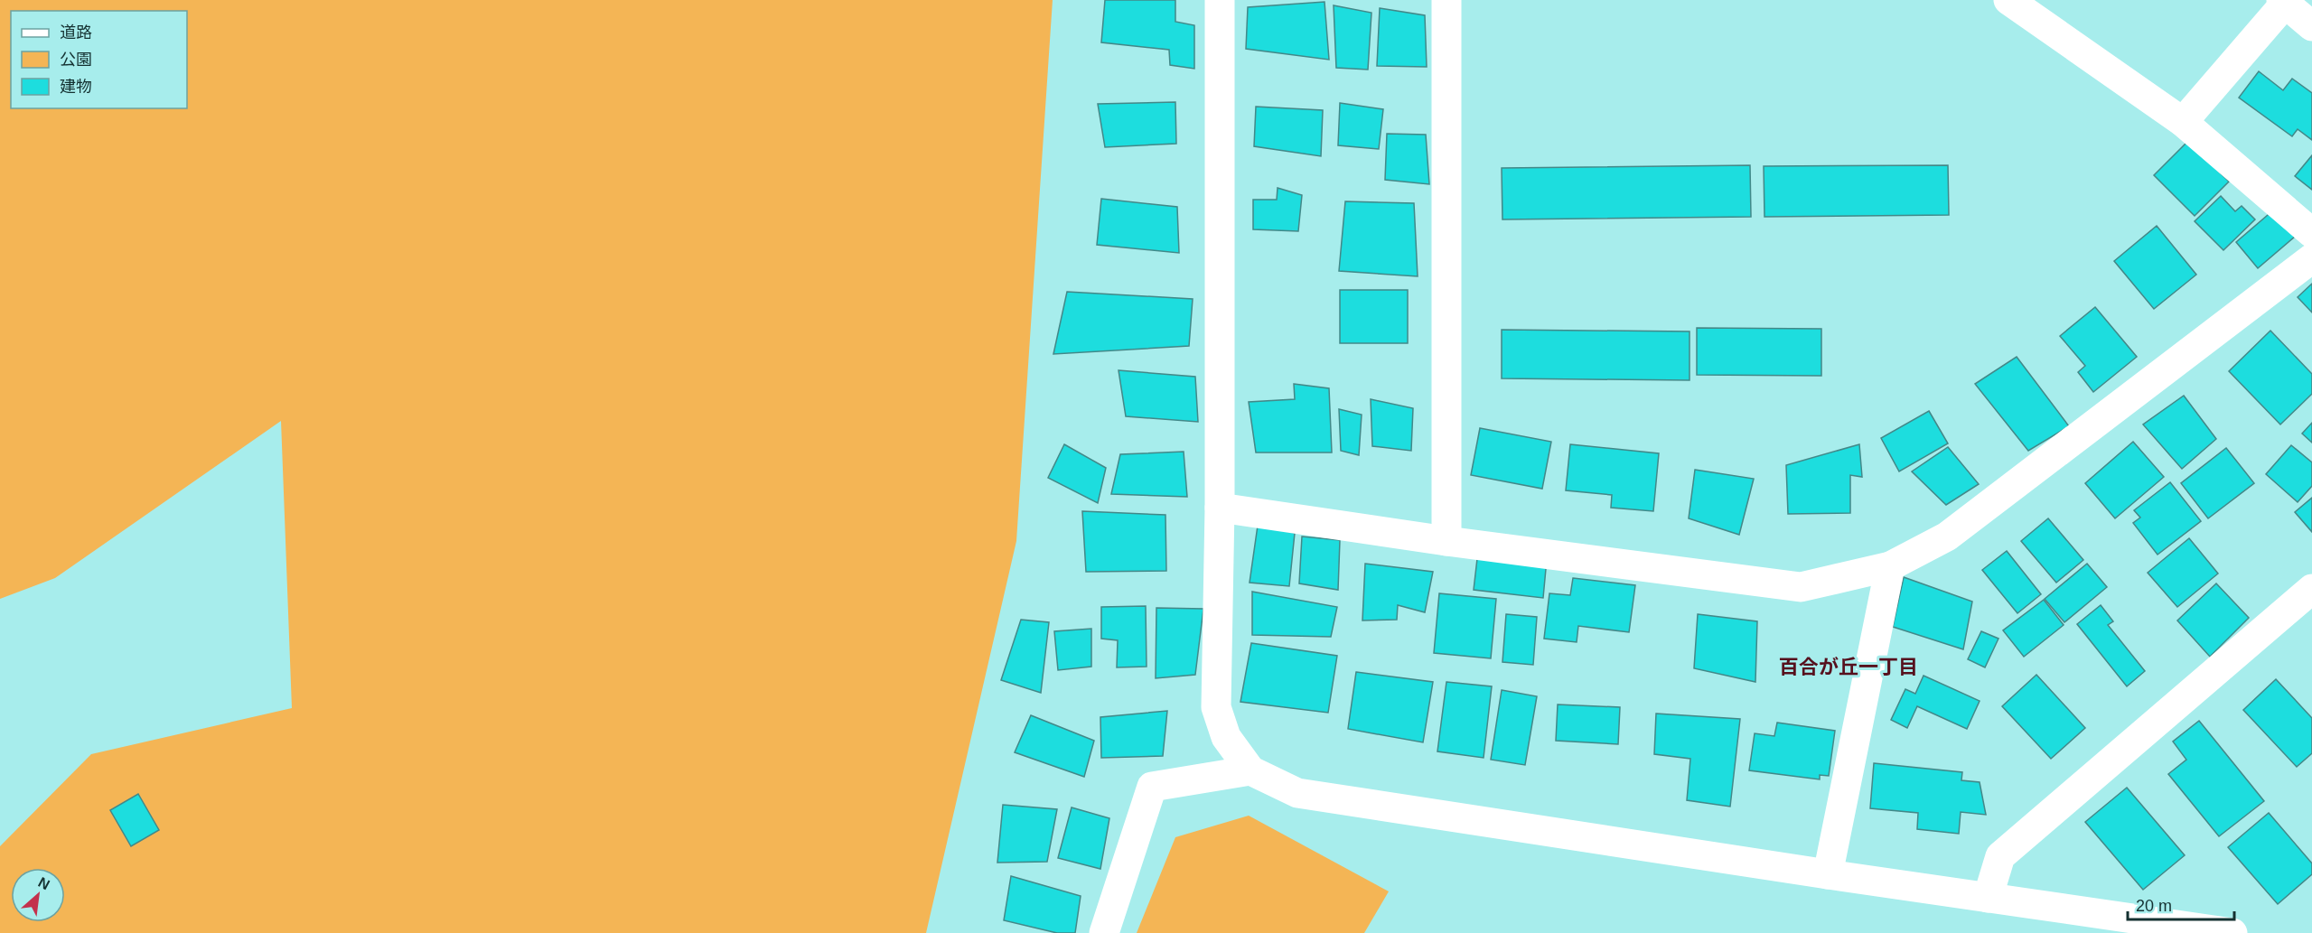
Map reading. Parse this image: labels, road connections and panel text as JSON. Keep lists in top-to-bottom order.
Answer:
{
  "districts": ["百合が丘一丁目"],
  "legend": ["道路", "公園", "建物"],
  "scale_bar": "20 m",
  "north": "top right"
}
